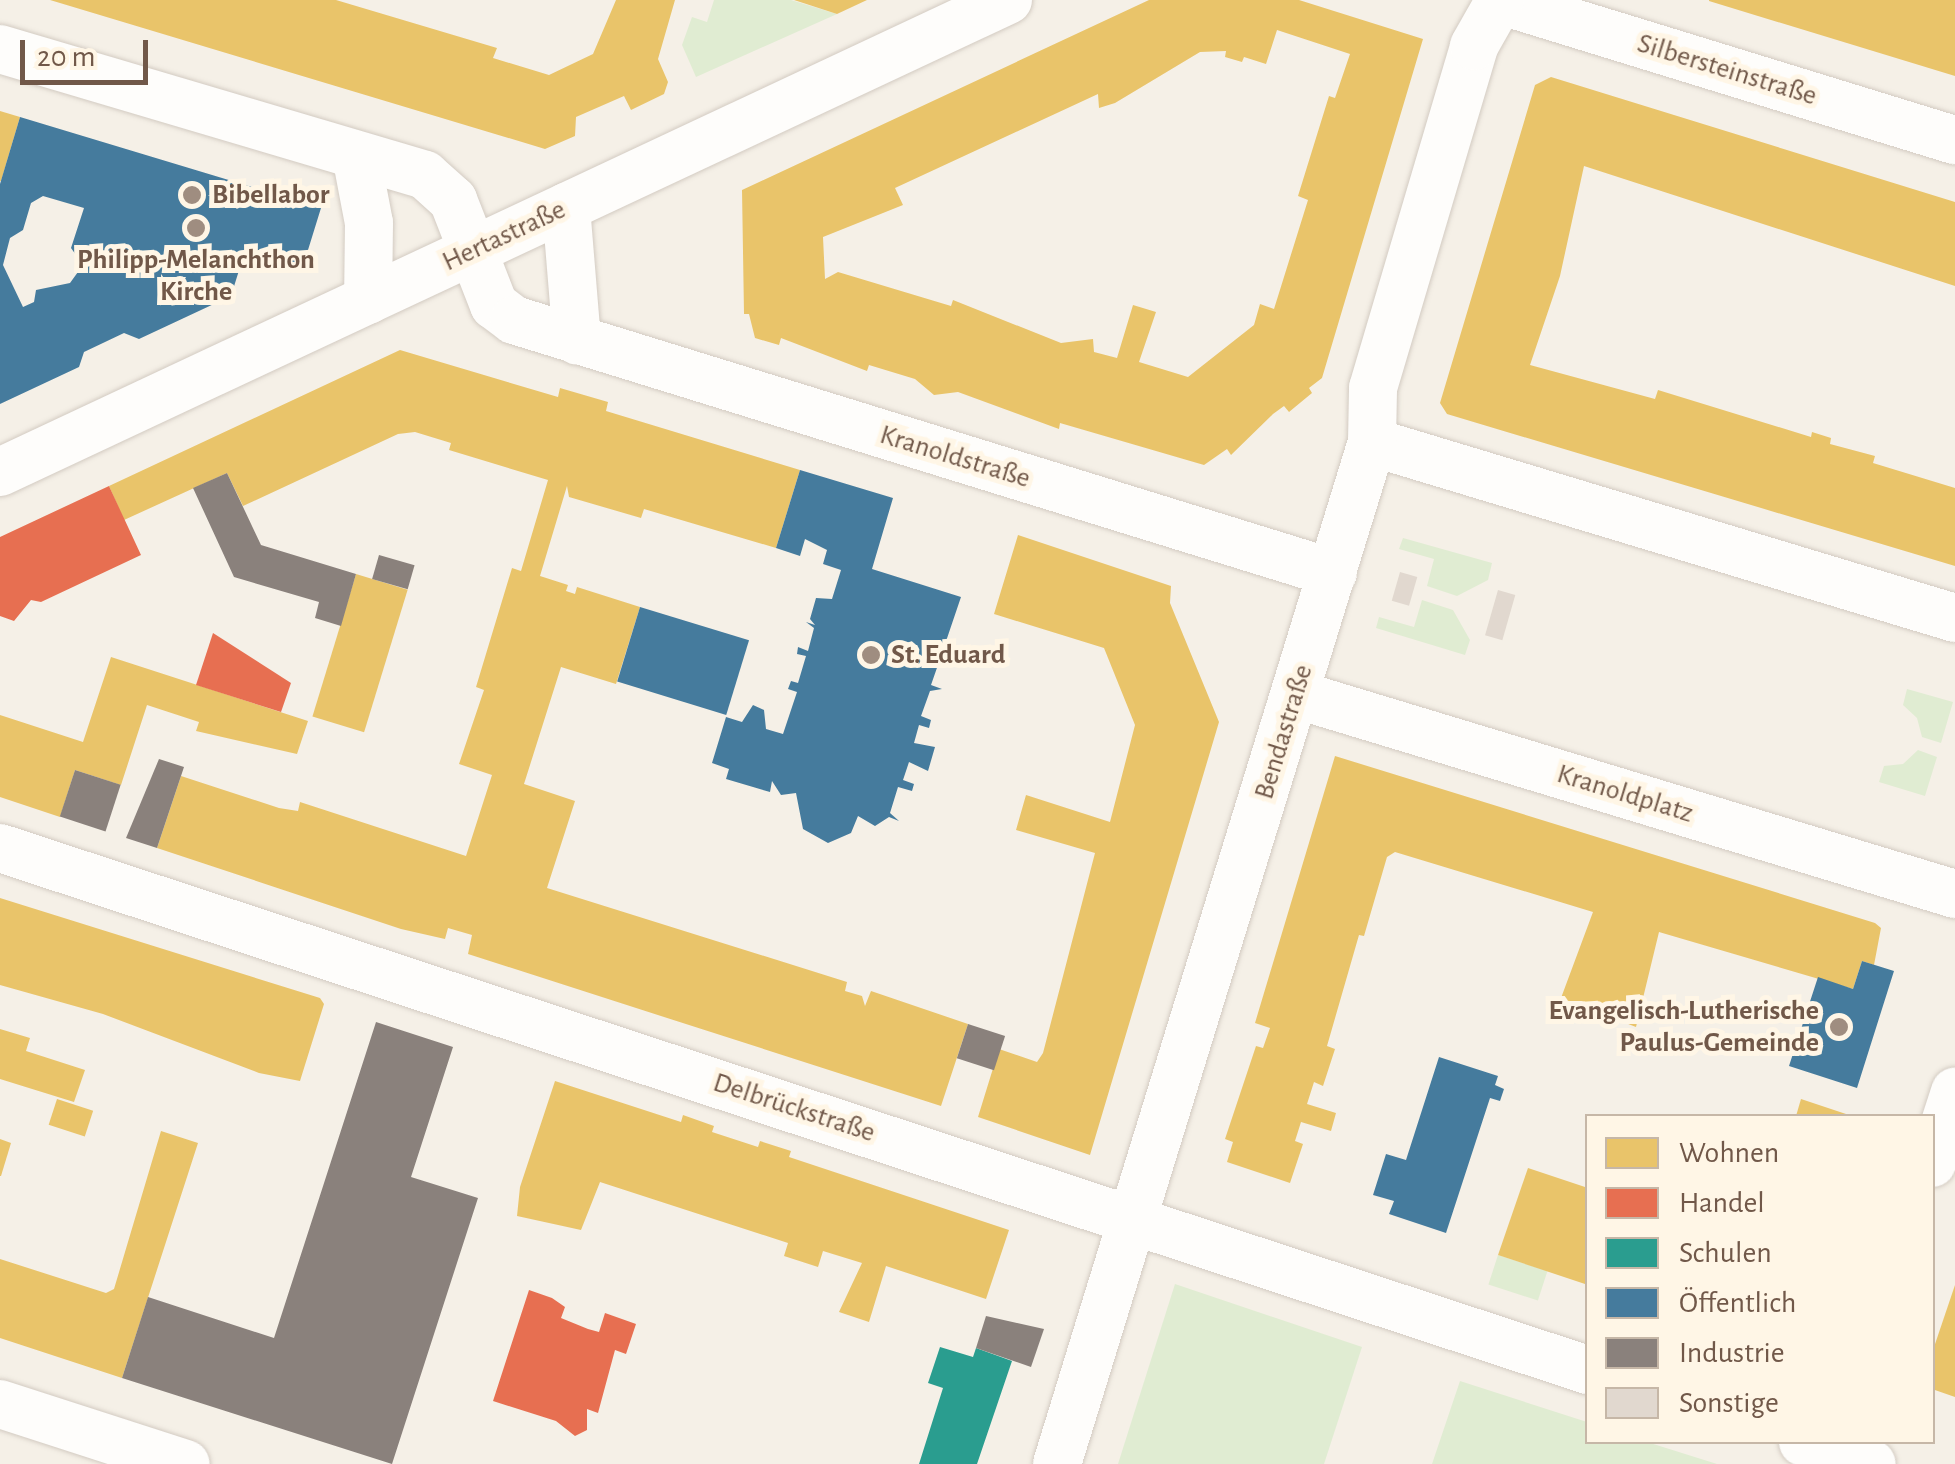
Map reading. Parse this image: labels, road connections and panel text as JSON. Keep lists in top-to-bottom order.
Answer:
{
  "streets": {
    "street": [
      "Silbersteinstraße",
      "Hertastraße",
      "Kranoldstraße",
      "Bendastraße",
      "Kranoldplatz",
      "Delbrückstraße"
    ]
  },
  "crossings": [
    ["Silbersteinstraße", "Bendastraße"],
    ["Hertastraße", "Kranoldstraße"],
    ["Kranoldstraße", "Bendastraße"],
    ["Bendastraße", "Kranoldplatz"],
    ["Bendastraße", "Delbrückstraße"]
  ],
  "places": [
    "Bibellabor",
    "Philipp-Melanchthon Kirche",
    "St. Eduard",
    "Evangelisch-Lutherische Paulus-Gemeinde"
  ],
  "legend": [
    "Wohnen",
    "Handel",
    "Schulen",
    "Öffentlich",
    "Industrie",
    "Sonstige"
  ],
  "scale_bar": "20 m"
}
